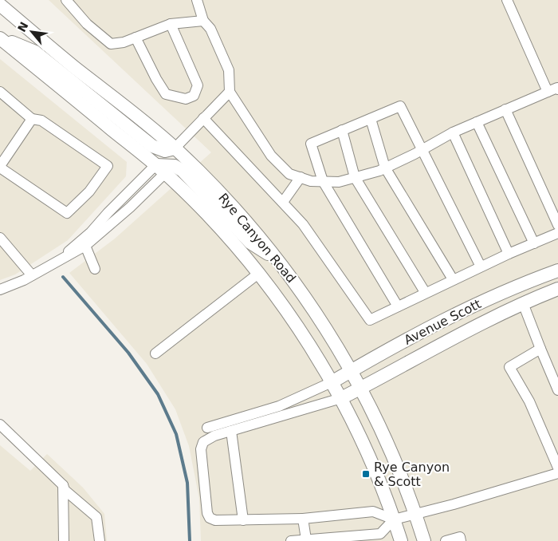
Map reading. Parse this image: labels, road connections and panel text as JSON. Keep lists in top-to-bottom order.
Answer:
{
  "streets": {
    "main road": ["Rye Canyon Road", "Avenue Scott"]
  },
  "crossings": [
    ["Rye Canyon Road", "Avenue Scott"]
  ],
  "places": {
    "transit": ["Rye Canyon & Scott"]
  },
  "north": "top left"
}
